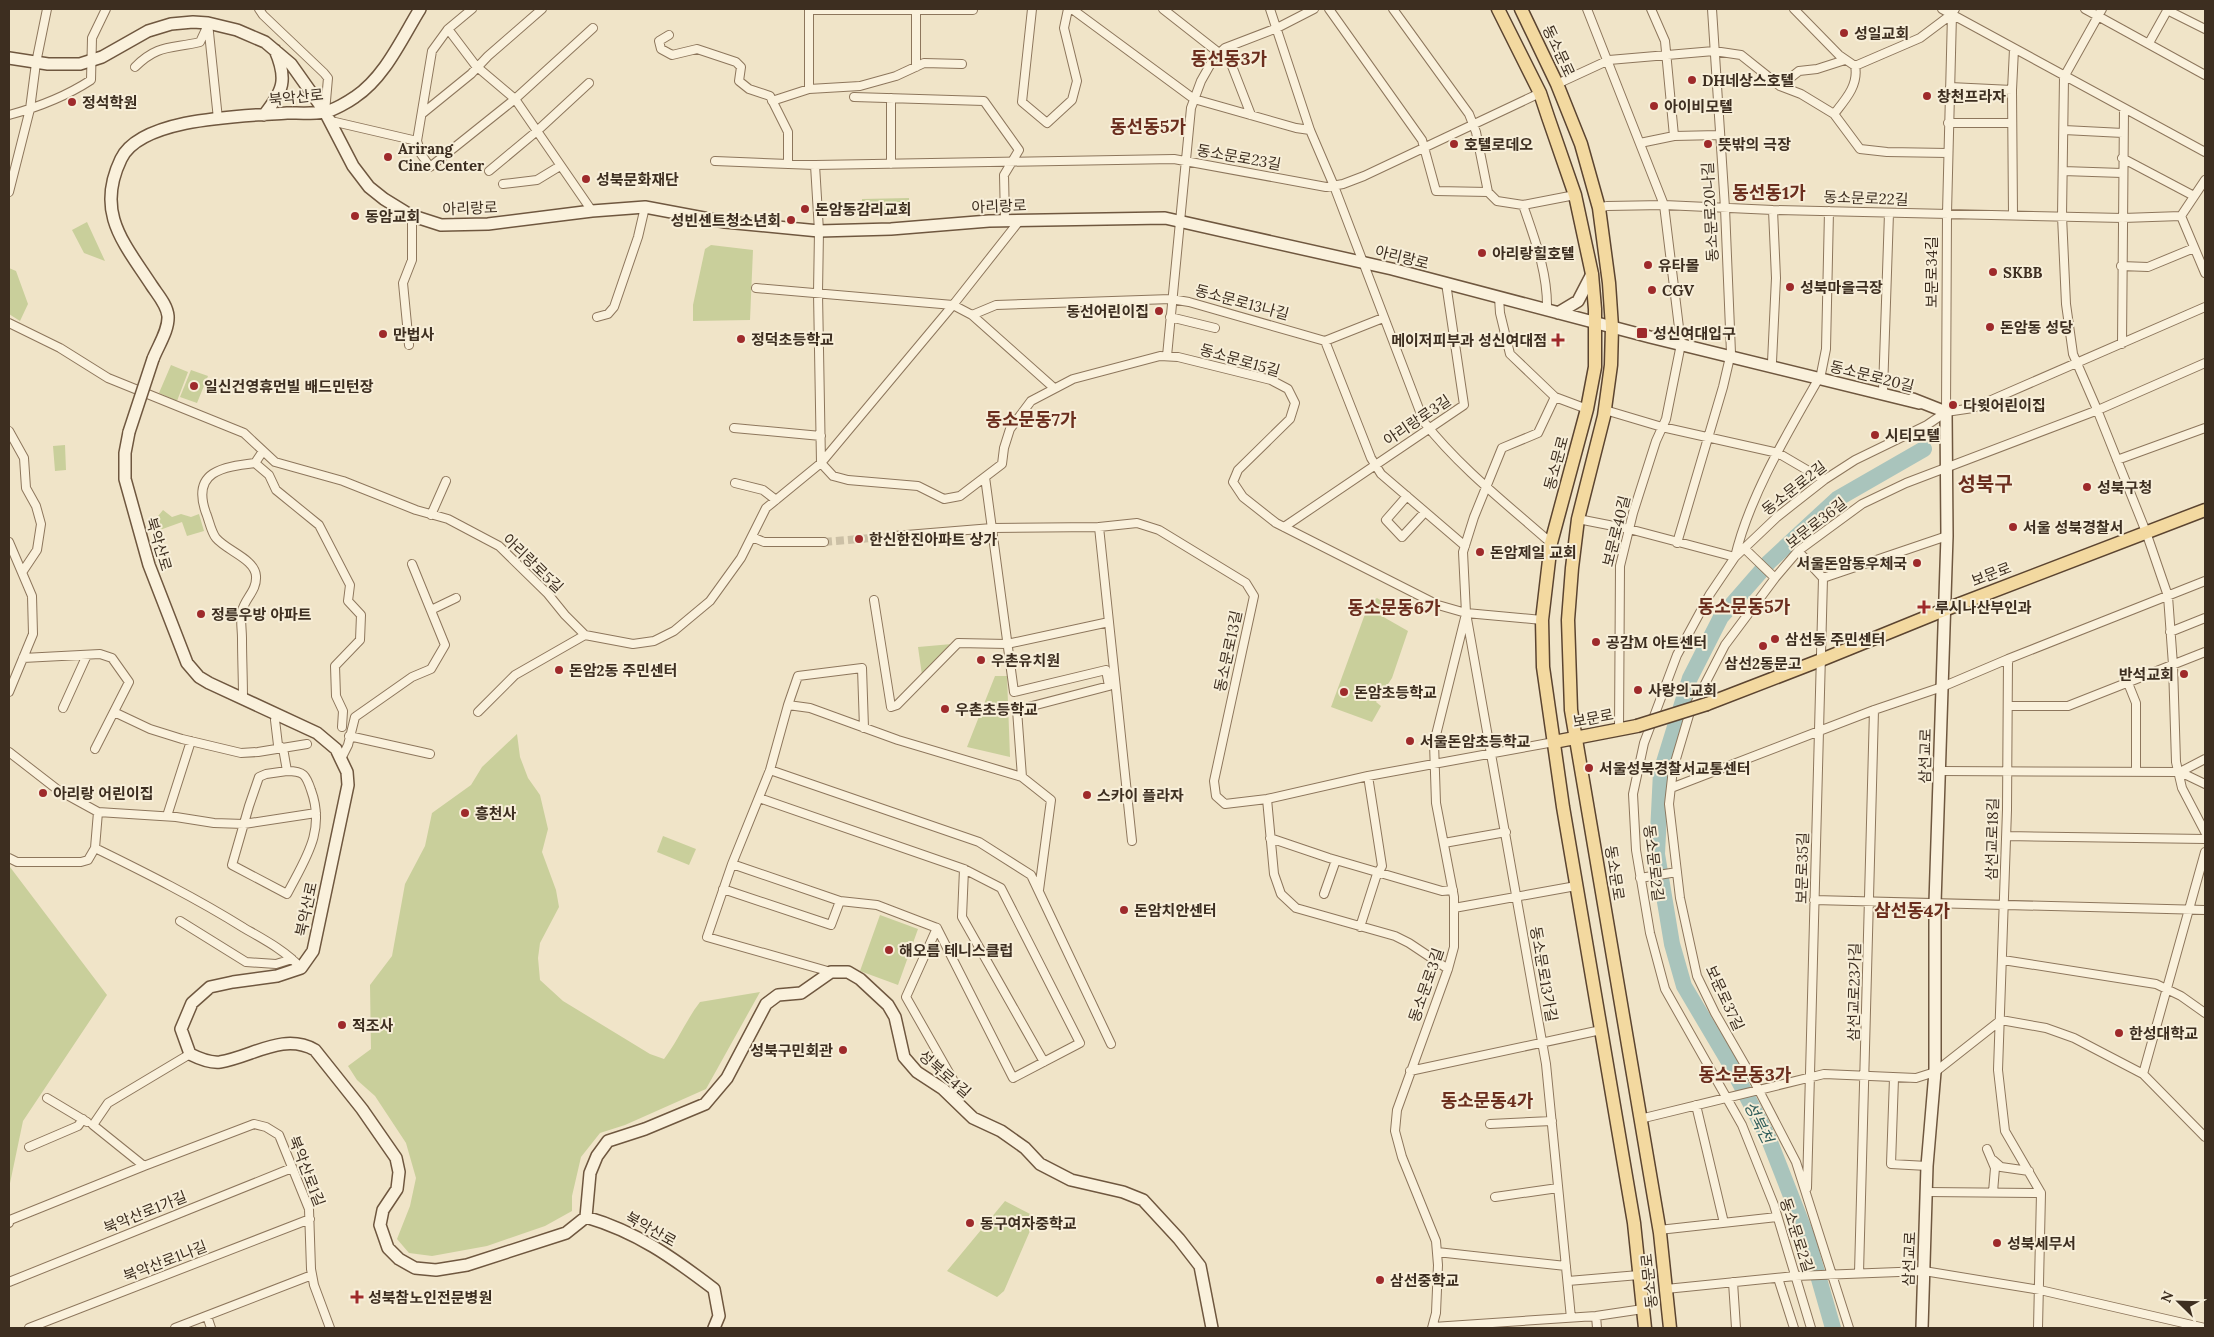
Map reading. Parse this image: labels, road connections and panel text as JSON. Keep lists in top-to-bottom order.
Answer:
{
  "streets": {
    "main road": ["동소문로", "보문로"],
    "street": [
      "북악산로",
      "동소문로23길",
      "동소문로22길",
      "아리랑로",
      "동소문로20나길",
      "보문로34길",
      "동소문로13나길",
      "동소문로15길",
      "동소문로20길",
      "아리랑로3길",
      "동소문로2길",
      "보문로36길",
      "보문로40길",
      "아리랑로5길",
      "동소문로13길",
      "삼선교로",
      "삼선교로18길",
      "보문로35길",
      "동소문로13가길",
      "동소문로3길",
      "삼선교로23가길",
      "보문로37길",
      "성북로4길",
      "북악산로1길",
      "북악산로1가길",
      "북악산로1나길"
    ]
  },
  "crossings": [
    ["동소문로", "동소문로23길"],
    ["동소문로", "동소문로22길"],
    ["동소문로", "아리랑로"],
    ["동소문로", "동소문로15길"],
    ["동소문로", "동소문로20길"],
    ["동소문로", "보문로"],
    ["동소문로", "동소문로13길"],
    ["동소문로", "동소문로13가길"],
    ["북악산로", "아리랑로"],
    ["동소문로22길", "동소문로20나길"],
    ["동소문로22길", "보문로34길"],
    ["동소문로22길", "동소문로20길"],
    ["동소문로22길", "보문로40길"],
    ["아리랑로", "동소문로20길"],
    ["아리랑로", "아리랑로3길"],
    ["동소문로20나길", "동소문로20길"],
    ["보문로34길", "동소문로20길"],
    ["보문로34길", "동소문로2길"],
    ["동소문로15길", "아리랑로3길"],
    ["동소문로15길", "동소문로3길"],
    ["동소문로20길", "동소문로2길"],
    ["동소문로20길", "보문로40길"],
    ["보문로36길", "보문로37길"],
    ["보문로40길", "보문로"],
    ["보문로", "동소문로13길"],
    ["보문로", "삼선교로"],
    ["보문로", "보문로35길"],
    ["동소문로13길", "동소문로13가길"],
    ["동소문로13길", "동소문로3길"],
    ["보문로35길", "보문로37길"],
    ["북악산로1길", "북악산로1가길"],
    ["북악산로1길", "북악산로1나길"]
  ],
  "districts": [
    "동선동3가",
    "동선동5가",
    "동선동1가",
    "동소문동7가",
    "성북구",
    "동소문동5가",
    "동소문동6가",
    "삼선동4가",
    "동소문동3가",
    "동소문동4가"
  ],
  "water": ["성북천"],
  "places": {
    "other": [
      "성일교회",
      "DH네상스호텔",
      "창천프라자",
      "정석학원",
      "아이비모텔",
      "호텔로데오",
      "뜻밖의 극장",
      "Arirang Cine Center",
      "성북문화재단",
      "돈암동감리교회",
      "동암교회",
      "성빈센트청소년회",
      "아리랑힐호텔",
      "유타몰",
      "SKBB",
      "성북마을극장",
      "CGV",
      "동선어린이집",
      "돈암동 성당",
      "만법사",
      "정덕초등학교",
      "일신건영휴먼빌 배드민턴장",
      "다윗어린이집",
      "시티모텔",
      "성북구청",
      "서울 성북경찰서",
      "한신한진아파트 상가",
      "돈암제일 교회",
      "서울돈암동우체국",
      "정릉우방 아파트",
      "삼선동 주민센터",
      "공감M 아트센터",
      "삼선2동문고",
      "우촌유치원",
      "돈암2동 주민센터",
      "반석교회",
      "사랑의교회",
      "돈암초등학교",
      "우촌초등학교",
      "서울돈암초등학교",
      "서울성북경찰서교통센터",
      "아리랑 어린이집",
      "스카이 플라자",
      "흥천사",
      "돈암치안센터",
      "해오름 테니스클럽",
      "적조사",
      "한성대학교",
      "성북구민회관",
      "동구여자중학교",
      "성북세무서",
      "삼선중학교"
    ],
    "transit": ["성신여대입구"],
    "health": ["메이저피부과 성신여대점", "루시나산부인과", "성북참노인전문병원"]
  },
  "north": "top left"
}
